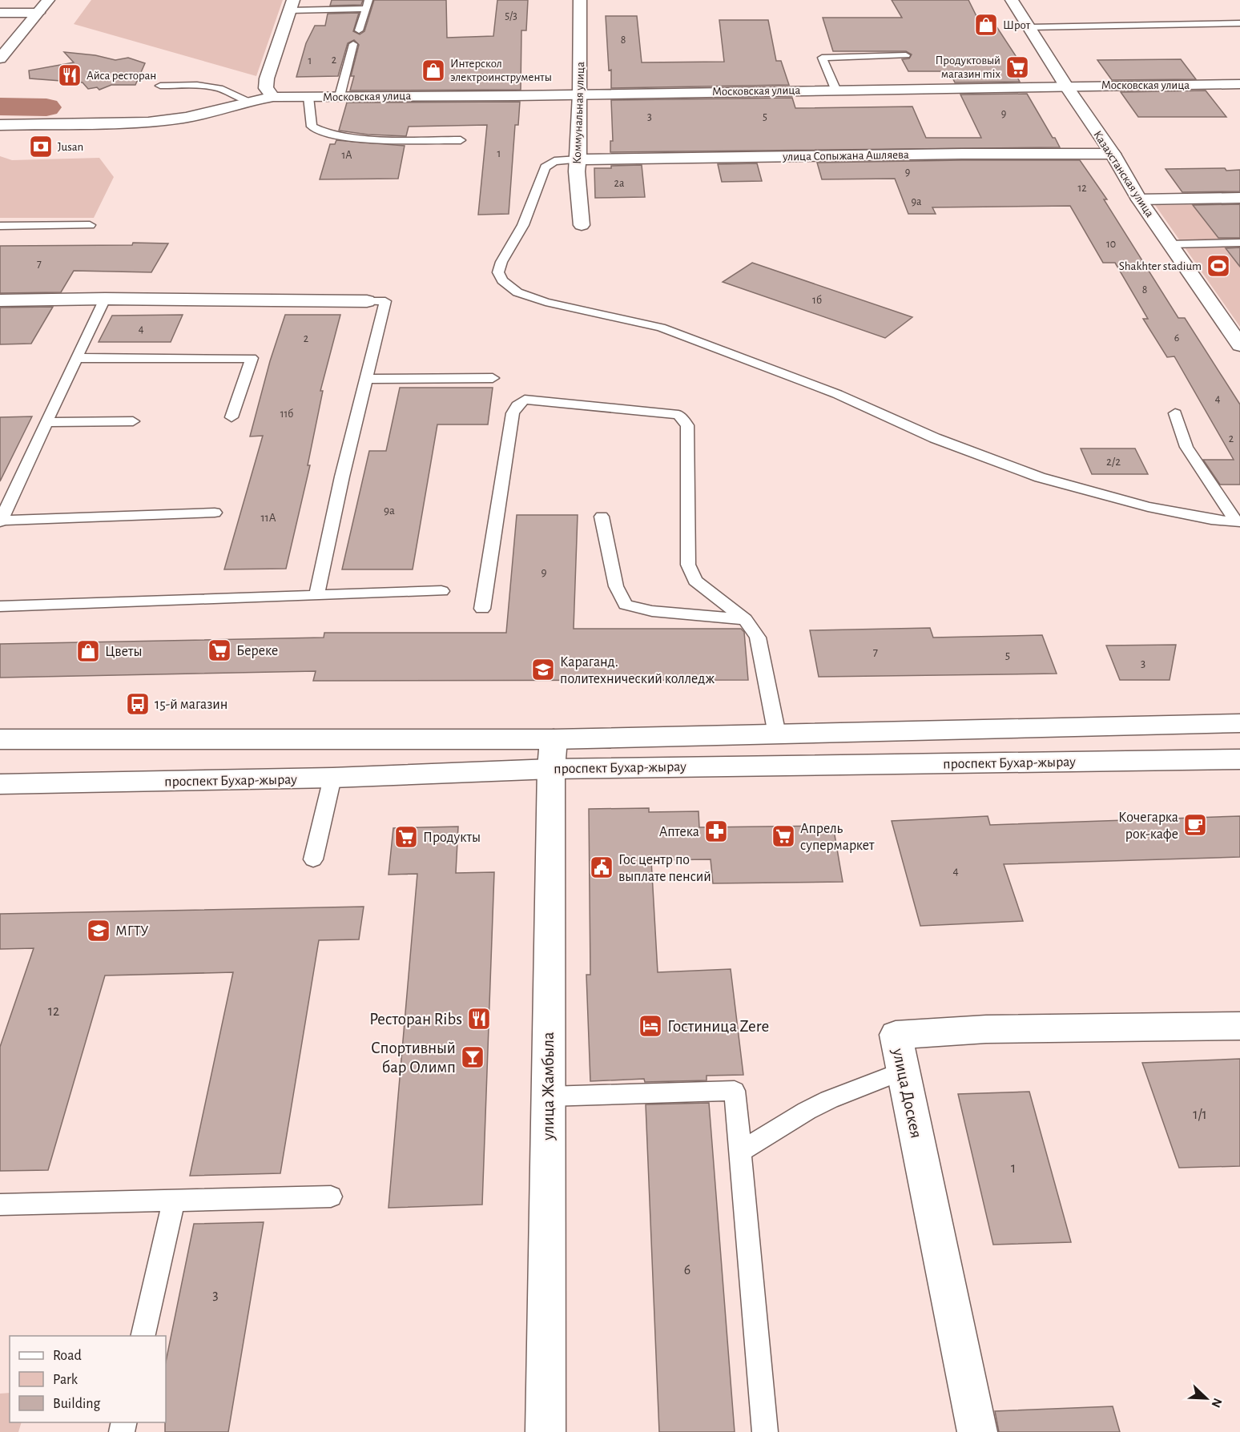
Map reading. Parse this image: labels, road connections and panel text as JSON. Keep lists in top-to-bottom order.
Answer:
{
  "streets": {
    "street": [
      "Московская улица",
      "Коммунальная улица",
      "улица Сопыжана Ашляева",
      "Казахстанская улица",
      "проспект Бухар-жырау",
      "улица Жамбыла",
      "улица Доскея"
    ]
  },
  "crossings": [
    ["Московская улица", "Коммунальная улица"],
    ["Московская улица", "Казахстанская улица"],
    ["Коммунальная улица", "улица Сопыжана Ашляева"],
    ["улица Сопыжана Ашляева", "Казахстанская улица"],
    ["проспект Бухар-жырау", "улица Жамбыла"]
  ],
  "places": {
    "shop": ["Шрот", "Интерскол электроинструменты", "Цветы"],
    "supermarket": [
      "Продуктовый магазин mix",
      "Береке",
      "Апрель супермаркет",
      "Продукты"
    ],
    "restaurant": ["Айса ресторан", "Ресторан Ribs"],
    "bank": ["Jusan"],
    "sports": ["Shakhter stadium"],
    "school or university": ["Караганд. политехнический колледж", "МГТУ"],
    "bus stop": ["15-й магазин"],
    "cafe": ["Кочегарка рок-кафе"],
    "pharmacy": ["Аптека"],
    "public building": ["Гос центр по выплате пенсий"],
    "hotel": ["Гостиница Zere"],
    "bar": ["Спортивный бар Олимп"]
  },
  "house_numbers": [
    "5/3",
    "8",
    "2",
    "1",
    "9",
    "3",
    "5",
    "1",
    "1А",
    "9",
    "2а",
    "12",
    "9а",
    "10",
    "7",
    "8",
    "1б",
    "4",
    "6",
    "2",
    "4",
    "11б",
    "2",
    "2/2",
    "9а",
    "11А",
    "9",
    "7",
    "5",
    "3",
    "4",
    "12",
    "1/1",
    "1",
    "6",
    "3"
  ],
  "legend": ["Road", "Park", "Building"],
  "north": "bottom right"
}
